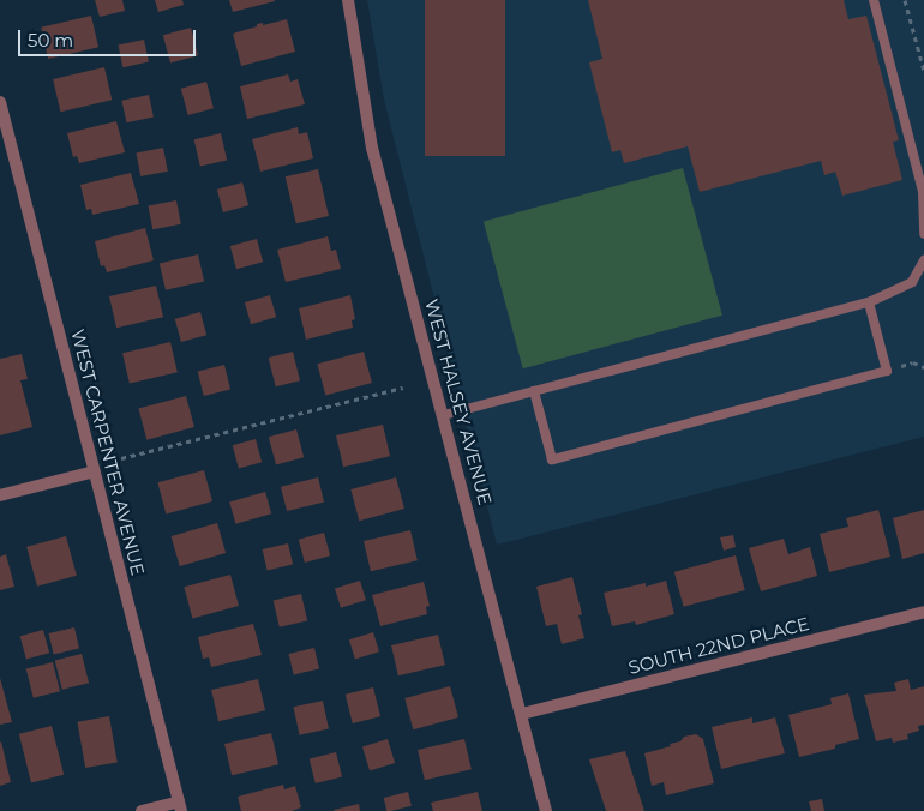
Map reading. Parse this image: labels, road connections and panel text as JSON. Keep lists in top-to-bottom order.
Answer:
{
  "streets": {
    "street": ["WEST HALSEY AVENUE", "WEST CARPENTER AVENUE", "SOUTH 22ND PLACE"]
  },
  "crossings": [
    ["WEST HALSEY AVENUE", "SOUTH 22ND PLACE"]
  ],
  "scale_bar": "50 m"
}
